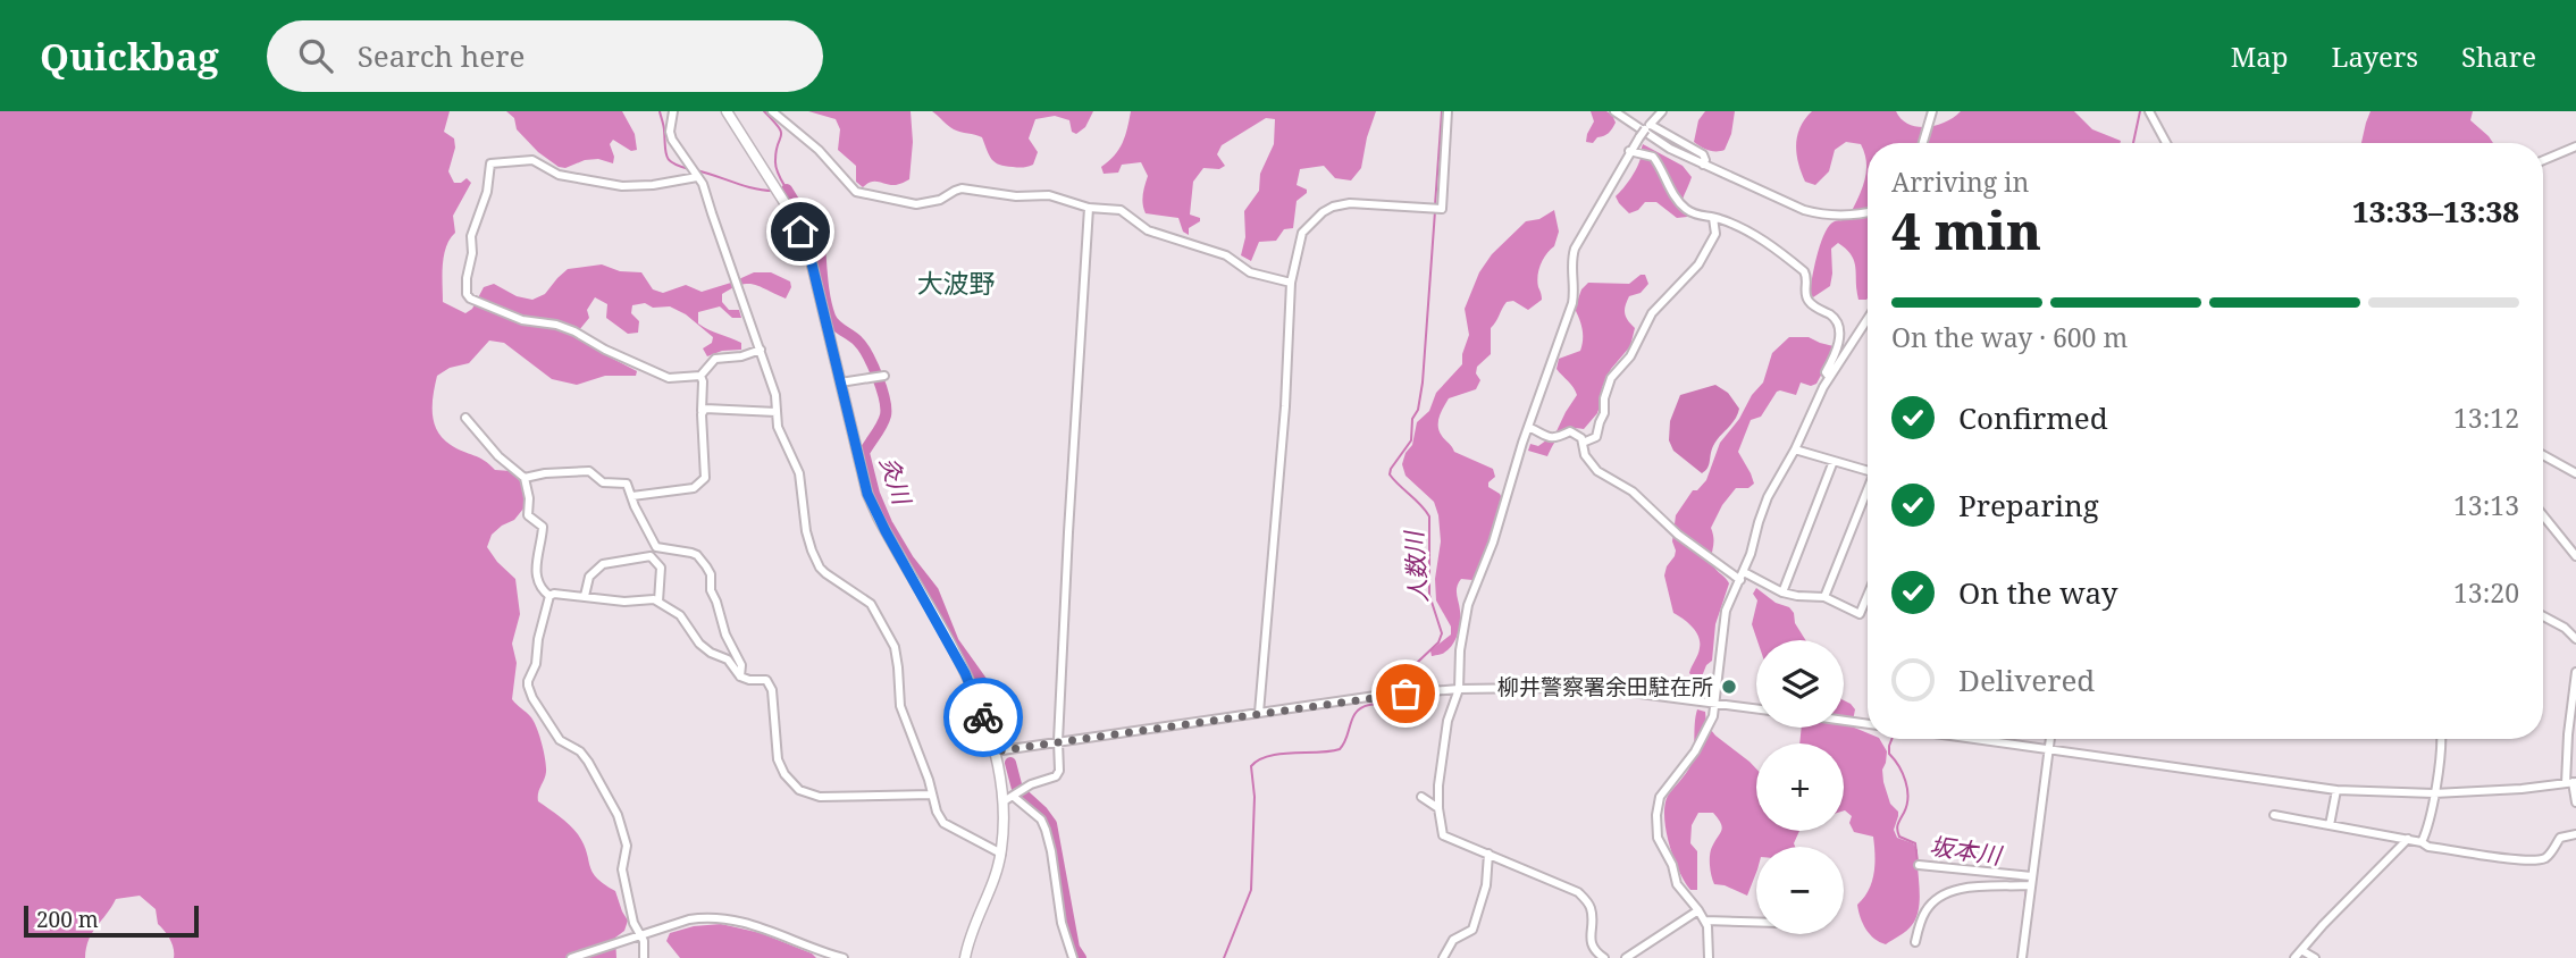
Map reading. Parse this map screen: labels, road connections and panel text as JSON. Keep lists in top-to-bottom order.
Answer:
{
  "districts": ["大波野"],
  "water": ["灸川", "人数川", "坂本川"],
  "places": ["柳井警察署余田駐在所"],
  "scale_bar": "200 m",
  "page": {
    "header": "Quickbag",
    "search": "Search here",
    "nav": ["Map", "Layers", "Share"],
    "heading": ["4 min", "Arriving in", "13:33–13:38"],
    "bar": "On the way · 600 m",
    "list": [
      ["Confirmed", "13:12"],
      ["Preparing", "13:13"],
      ["On the way", "13:20"],
      "Delivered"
    ],
    "map_buttons": ["+", "−"],
    "scale": "200 m"
  }
}
